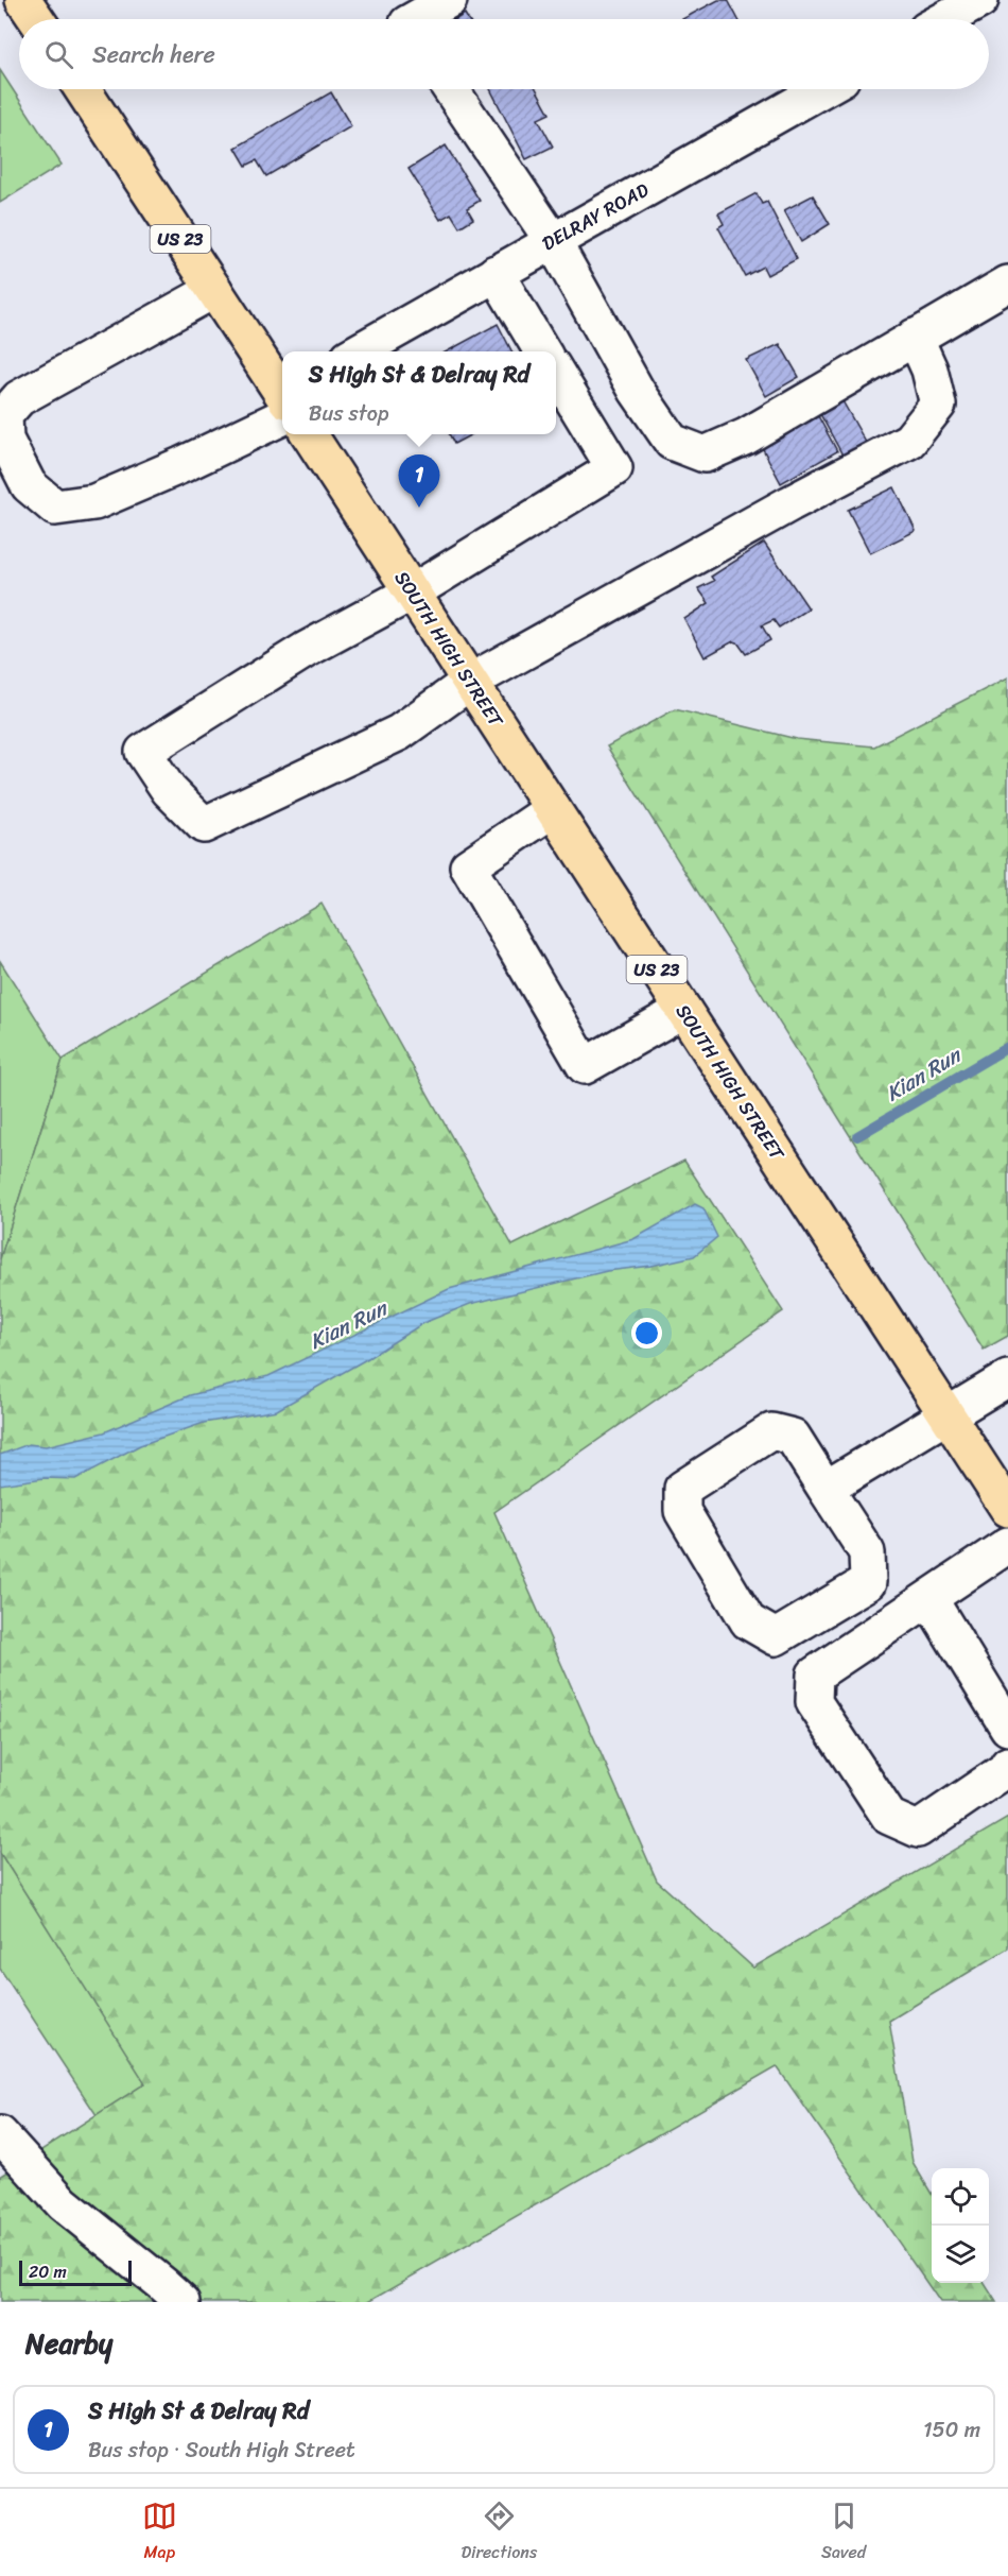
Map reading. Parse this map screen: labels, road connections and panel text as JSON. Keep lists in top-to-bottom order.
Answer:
{
  "streets": {
    "main road": ["US 23", "SOUTH HIGH STREET"],
    "street": ["DELRAY ROAD"]
  },
  "water": ["Kian Run"],
  "scale_bar": "20 m",
  "page": {
    "search": "Search here",
    "popup": ["S High St & Delray Rd", "Bus stop"],
    "pins": "1",
    "scale": "20 m",
    "heading": "Nearby",
    "list": [
      {
        "mark": "1",
        "name": "S High St & Delray Rd",
        "note": "Bus stop · South High Street",
        "value": "150 m"
      }
    ],
    "nav": ["Map", "Directions", "Saved"]
  }
}
